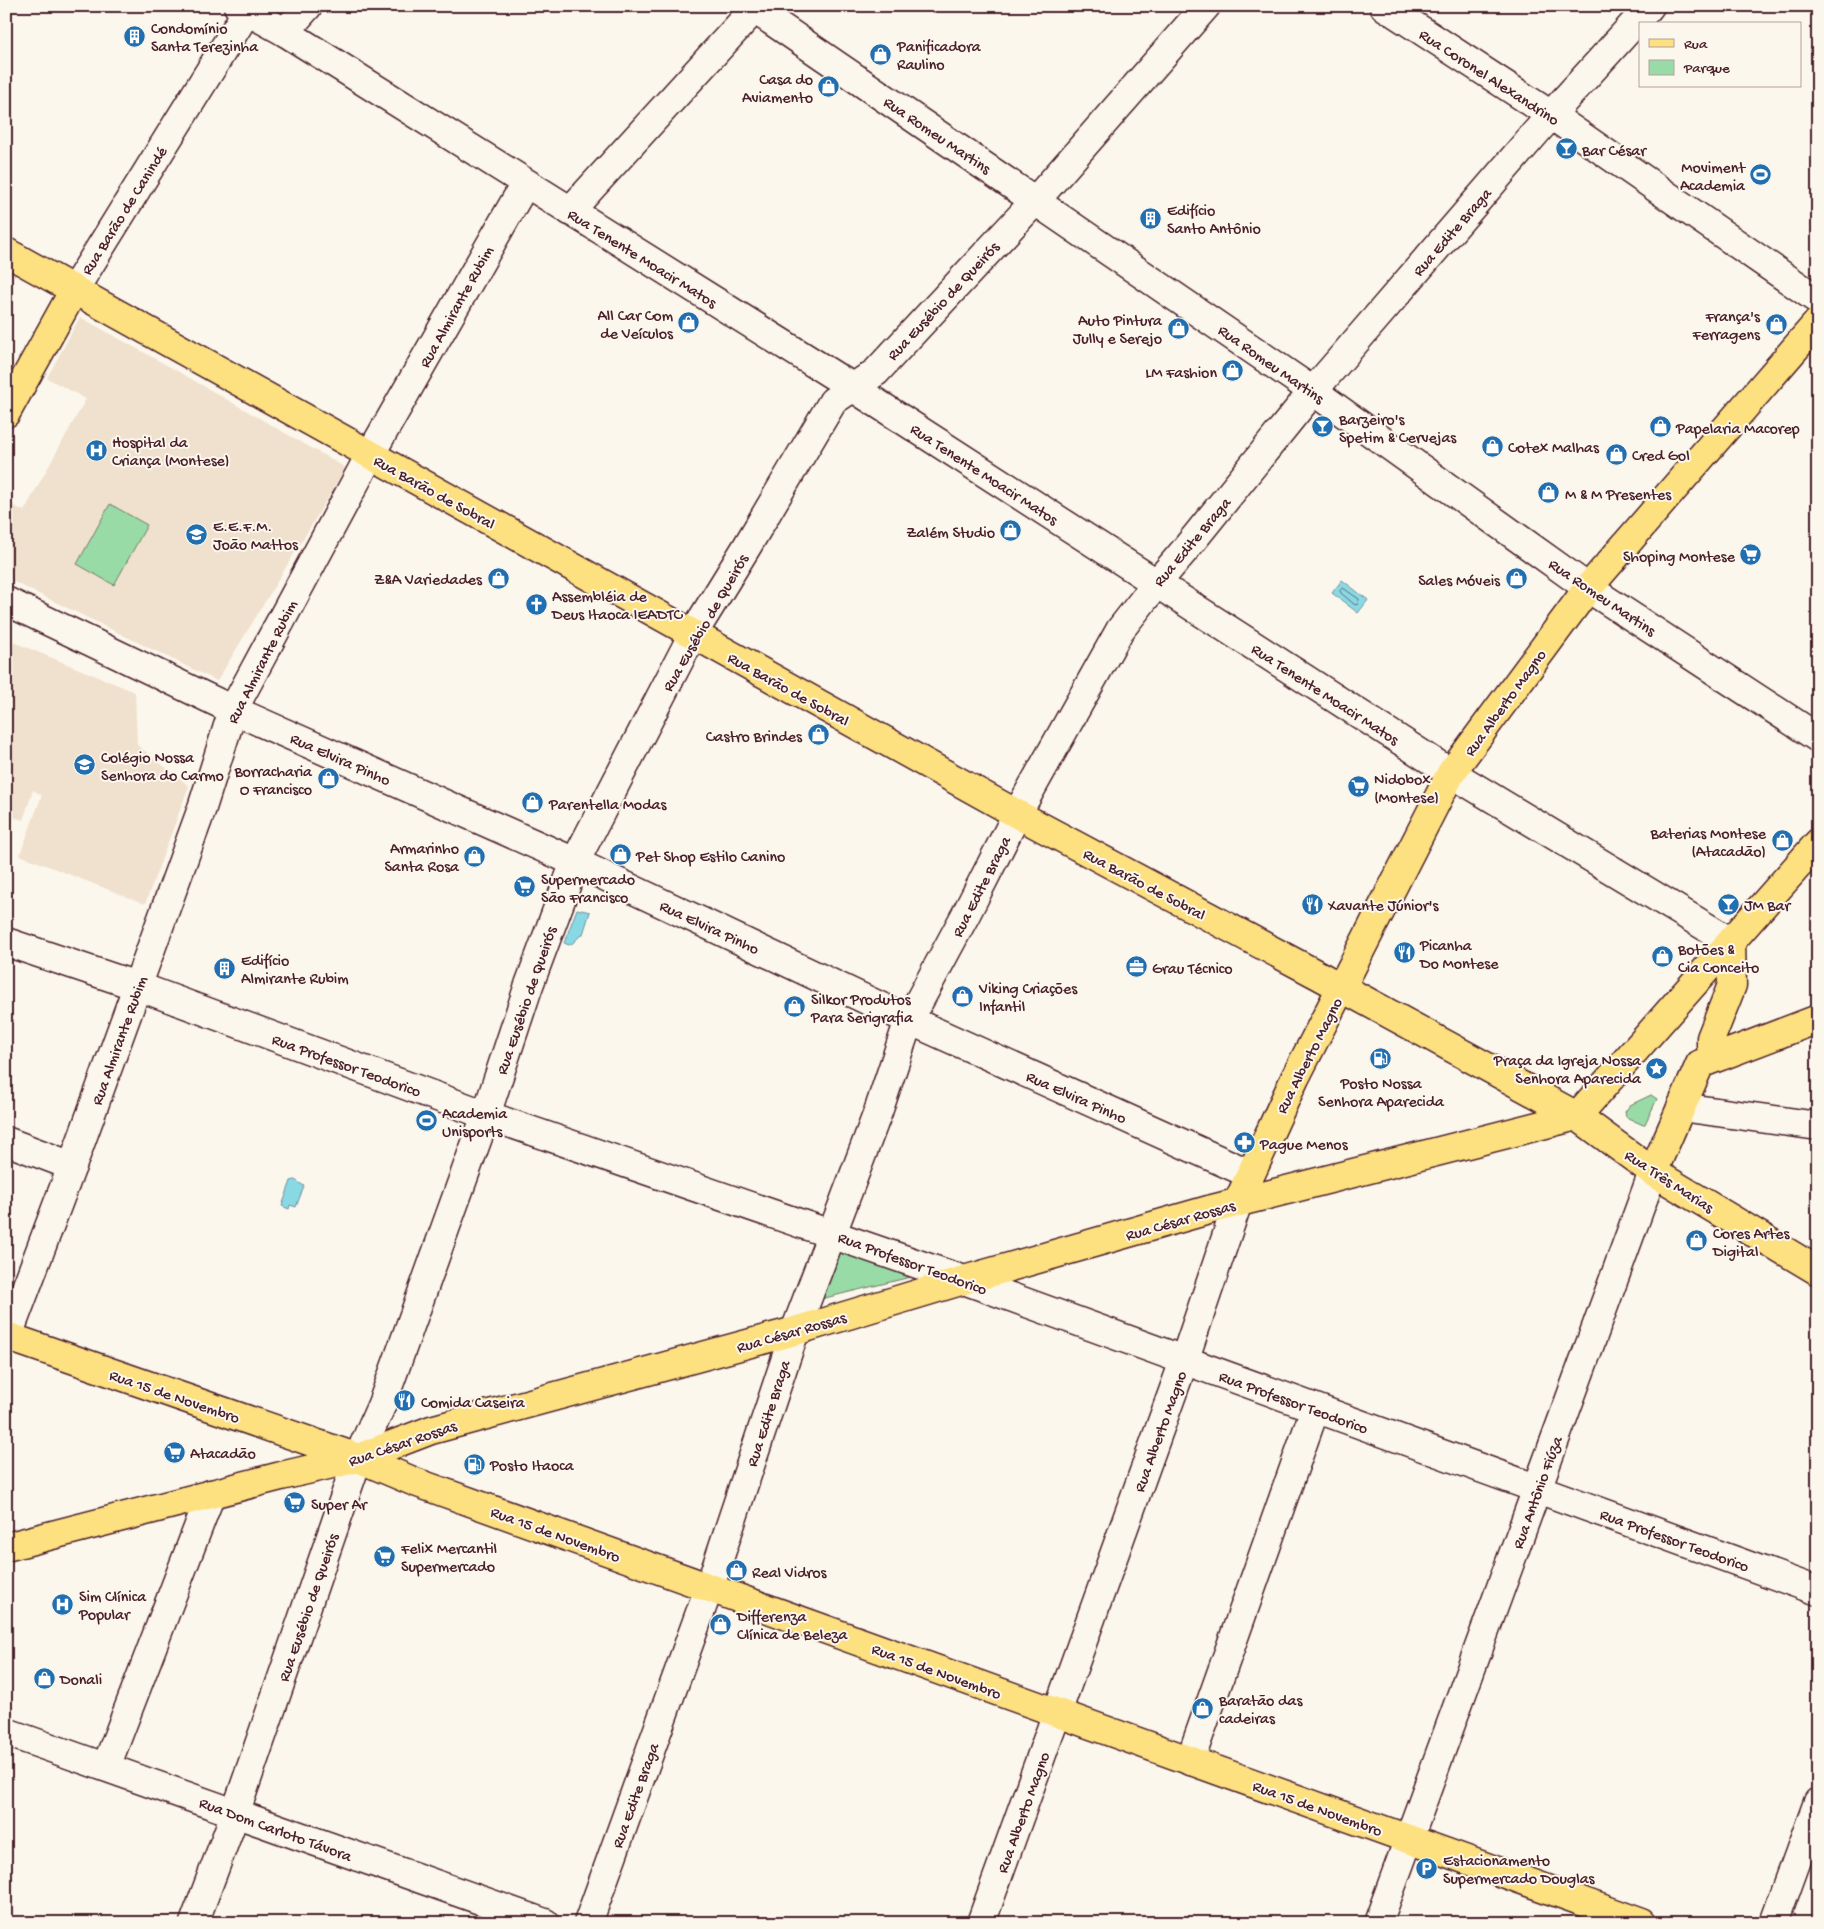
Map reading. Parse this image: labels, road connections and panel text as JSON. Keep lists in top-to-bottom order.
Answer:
{
  "streets": {
    "main road": [
      "Rua Barão de Canindé",
      "Rua Barão de Sobral",
      "Rua Alberto Magno",
      "Rua Três Marias",
      "Rua César Rossas",
      "Rua 15 de Novembro",
      "Rua Antônio Fiúza"
    ],
    "street": [
      "Rua Coronel Alexandrino",
      "Rua Romeu Martins",
      "Rua Edite Braga",
      "Rua Tenente Moacir Matos",
      "Rua Eusébio de Queirós",
      "Rua Almirante Rubim",
      "Rua Elvira Pinho",
      "Rua Professor Teodorico",
      "Rua Dom Carloto Távora"
    ]
  },
  "crossings": [
    ["Rua Coronel Alexandrino", "Rua Edite Braga"],
    ["Rua Romeu Martins", "Rua Edite Braga"],
    ["Rua Romeu Martins", "Rua Eusébio de Queirós"],
    ["Rua Romeu Martins", "Rua Alberto Magno"],
    ["Rua Barão de Canindé", "Rua Tenente Moacir Matos"],
    ["Rua Barão de Canindé", "Rua Barão de Sobral"],
    ["Rua Edite Braga", "Rua Tenente Moacir Matos"],
    ["Rua Edite Braga", "Rua Barão de Sobral"],
    ["Rua Edite Braga", "Rua Elvira Pinho"],
    ["Rua Edite Braga", "Rua Professor Teodorico"],
    ["Rua Edite Braga", "Rua César Rossas"],
    ["Rua Edite Braga", "Rua 15 de Novembro"],
    ["Rua Tenente Moacir Matos", "Rua Eusébio de Queirós"],
    ["Rua Tenente Moacir Matos", "Rua Almirante Rubim"],
    ["Rua Tenente Moacir Matos", "Rua Alberto Magno"],
    ["Rua Eusébio de Queirós", "Rua Barão de Sobral"],
    ["Rua Eusébio de Queirós", "Rua Elvira Pinho"],
    ["Rua Eusébio de Queirós", "Rua Professor Teodorico"],
    ["Rua Eusébio de Queirós", "Rua César Rossas"],
    ["Rua Eusébio de Queirós", "Rua 15 de Novembro"],
    ["Rua Eusébio de Queirós", "Rua Dom Carloto Távora"],
    ["Rua Almirante Rubim", "Rua Barão de Sobral"],
    ["Rua Almirante Rubim", "Rua Elvira Pinho"],
    ["Rua Almirante Rubim", "Rua Professor Teodorico"],
    ["Rua Almirante Rubim", "Rua 15 de Novembro"],
    ["Rua Barão de Sobral", "Rua Alberto Magno"],
    ["Rua Barão de Sobral", "Rua Três Marias"],
    ["Rua Barão de Sobral", "Rua César Rossas"],
    ["Rua Alberto Magno", "Rua Elvira Pinho"],
    ["Rua Alberto Magno", "Rua Professor Teodorico"],
    ["Rua Alberto Magno", "Rua César Rossas"],
    ["Rua Alberto Magno", "Rua 15 de Novembro"],
    ["Rua Professor Teodorico", "Rua César Rossas"],
    ["Rua Professor Teodorico", "Rua Antônio Fiúza"],
    ["Rua Três Marias", "Rua César Rossas"],
    ["Rua Três Marias", "Rua Antônio Fiúza"],
    ["Rua César Rossas", "Rua 15 de Novembro"],
    ["Rua 15 de Novembro", "Rua Antônio Fiúza"]
  ],
  "places": {
    "building": ["Condomínio Santa Terezinha", "Edifício Santo Antônio", "Edifício Almirante Rubim"],
    "shop": [
      "Panificadora Raulino",
      "Casa do Aviamento",
      "All Car Com de Veículos",
      "França's Ferragens",
      "Auto Pintura Jully e Serejo",
      "LM Fashion",
      "Papelaria Macorep",
      "Cotex Malhas",
      "Cred Gol",
      "M & M Presentes",
      "Zalém Studio",
      "Z&A Variedades",
      "Sales Móveis",
      "Castro Brindes",
      "Borracharia O Francisco",
      "Parentella Modas",
      "Baterias Montese (Atacadão)",
      "Pet Shop Estilo Canino",
      "Armarinho Santa Rosa",
      "Botões & Cia Conceito",
      "Viking Criações Infantil",
      "Silkor Produtos Para Serigrafia",
      "Cores Artes Digital",
      "Real Vidros",
      "Differenza Clínica de Beleza",
      "Donali",
      "Baratão das cadeiras"
    ],
    "bar": ["Bar César", "Barzeiro's Spetim & Cervejas", "JM Bar"],
    "sports": ["Moviment Academia", "Academia Unisports"],
    "hospital": ["Hospital da Criança (Montese)", "Sim Clínica Popular"],
    "school or university": ["E.E.F.M. João Mattos", "Colégio Nossa Senhora do Carmo"],
    "supermarket": [
      "Shoping Montese",
      "Nidobox (Montese)",
      "Supermercado São Francisco",
      "Atacadão",
      "Super Ar",
      "Felix Mercantil Supermercado"
    ],
    "church": ["Assembléia de Deus Itaoca IEADTC"],
    "restaurant": ["Xavante Júnior's", "Picanha Do Montese", "Comida Caseira"],
    "office": ["Grau Técnico"],
    "fuel station": ["Posto Nossa Senhora Aparecida", "Posto Itaoca"],
    "place": ["Praça da Igreja Nossa Senhora Aparecida"],
    "pharmacy": ["Pague Menos"],
    "parking": ["Estacionamento Supermercado Douglas"]
  },
  "legend": ["Rua", "Parque"]
}
